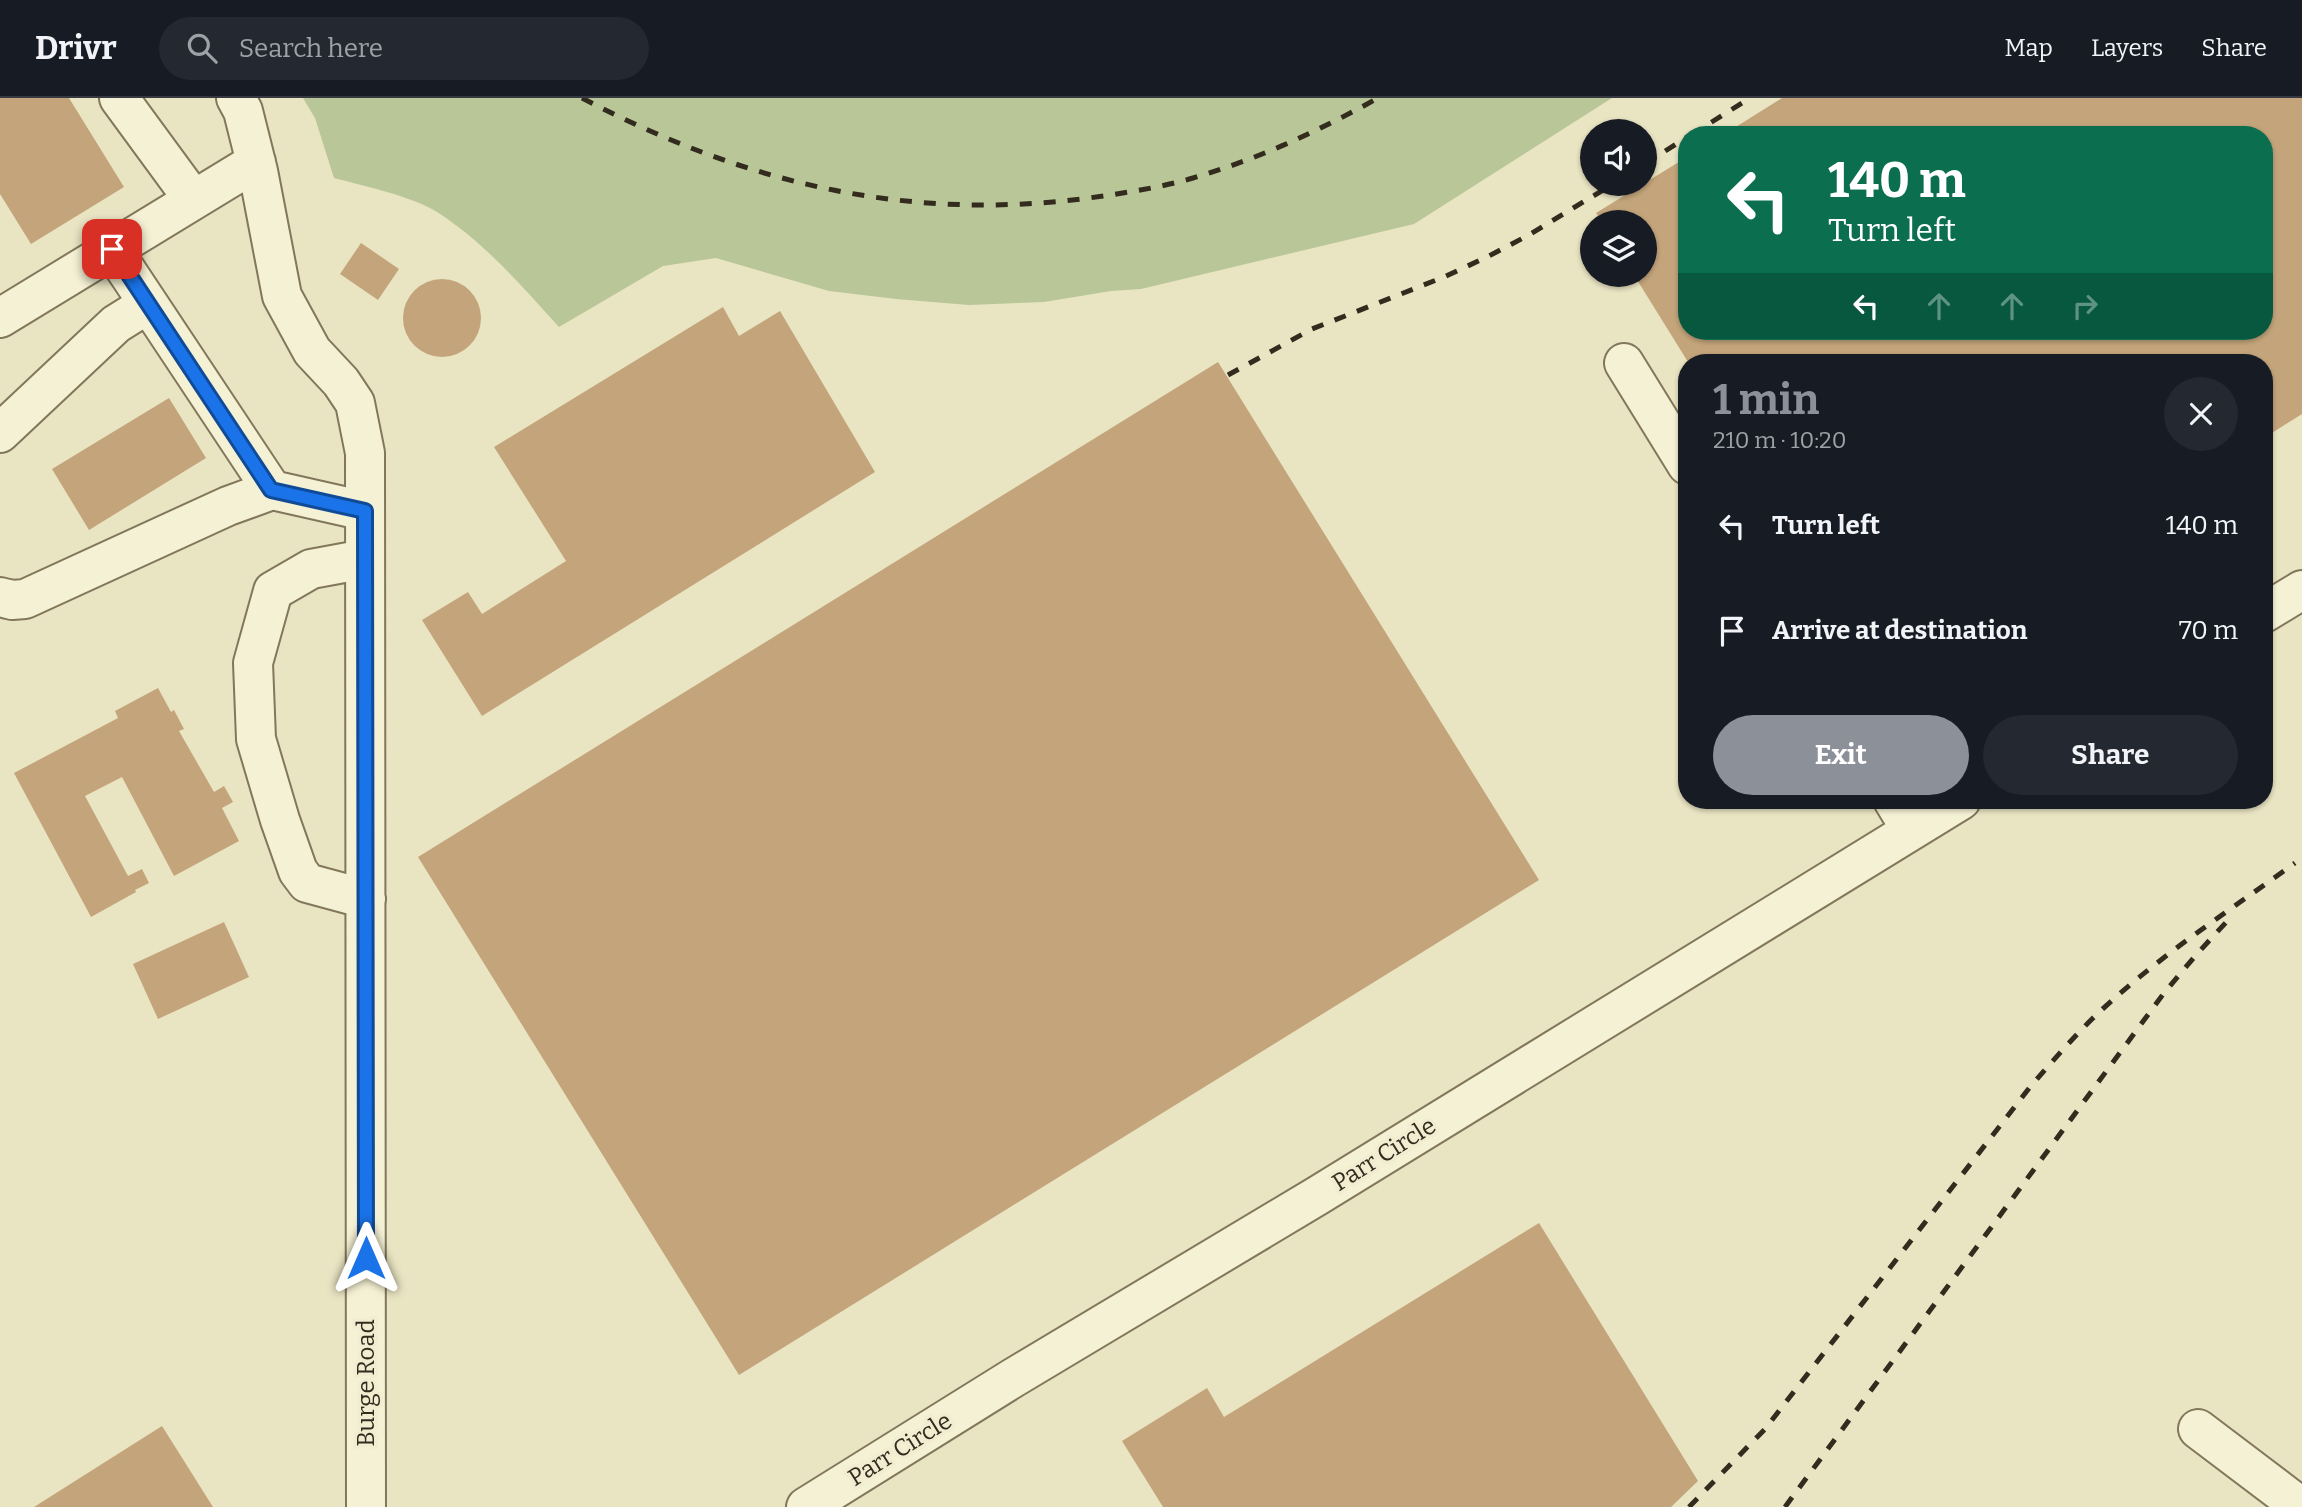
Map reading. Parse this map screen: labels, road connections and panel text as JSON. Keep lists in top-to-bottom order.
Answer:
{
  "streets": {
    "street": ["Parr Circle", "Burge Road"]
  },
  "page": {
    "header": "Drivr",
    "search": "Search here",
    "nav": ["Map", "Layers", "Share"],
    "turn": ["140 m", "Turn left"],
    "heading": ["1 min", "210 m · 10:20"],
    "list": [
      {
        "name": "Turn left",
        "value": "140 m"
      },
      {
        "name": "Arrive at destination",
        "value": "70 m"
      }
    ],
    "buttons": ["Exit", "Share"]
  }
}
